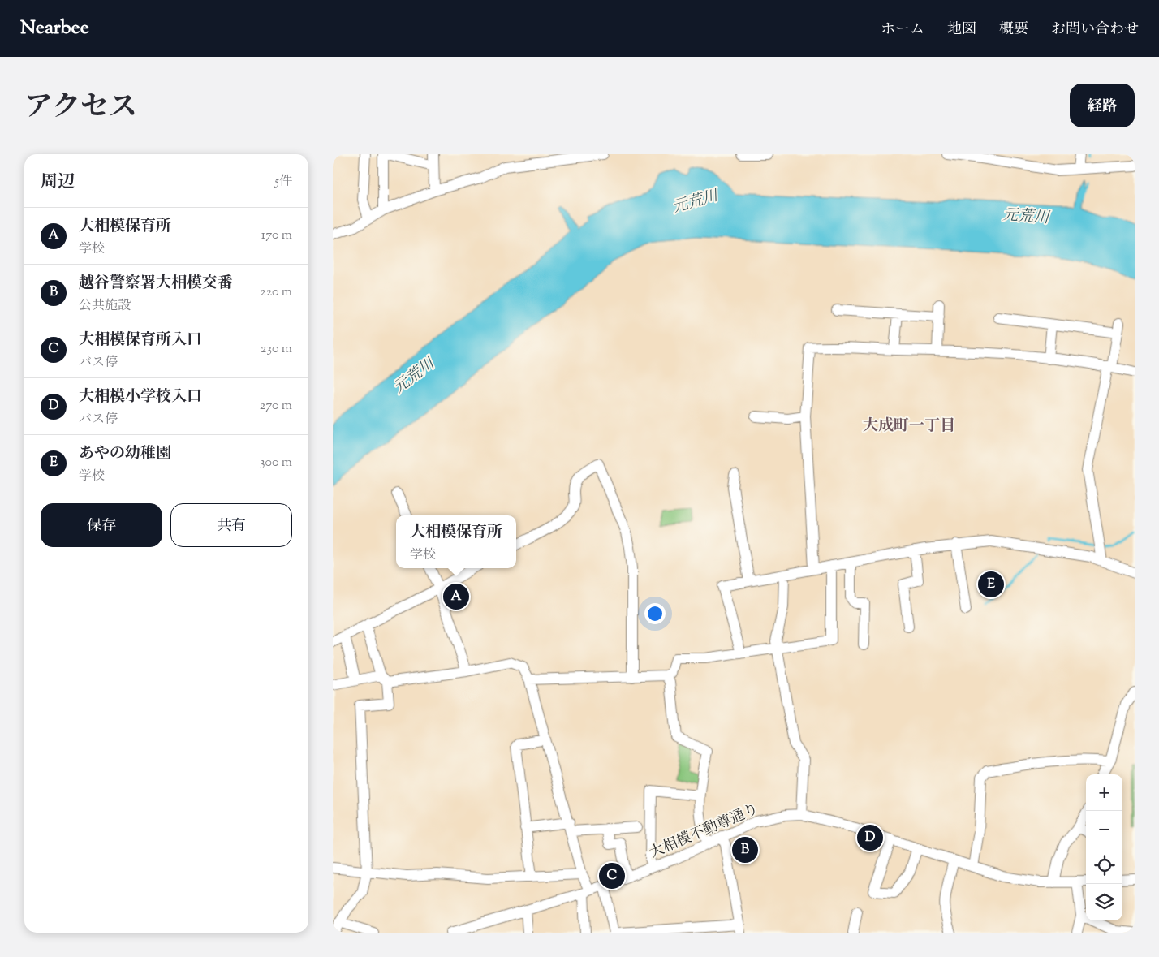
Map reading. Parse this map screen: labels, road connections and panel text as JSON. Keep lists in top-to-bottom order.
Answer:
{
  "streets": {
    "street": ["大相模不動尊通り"]
  },
  "districts": ["大成町一丁目"],
  "water": ["元荒川"],
  "page": {
    "header": "Nearbee",
    "nav": [
      "ホーム",
      "地図",
      "概要",
      "お問い合わせ"
    ],
    "title": "アクセス",
    "buttons": [
      "経路",
      ["保存", "共有"]
    ],
    "heading": ["周辺", "5件"],
    "list": [
      {
        "mark": "A",
        "name": "大相模保育所",
        "note": "学校",
        "value": "170 m"
      },
      {
        "mark": "B",
        "name": "越谷警察署大相模交番",
        "note": "公共施設",
        "value": "220 m"
      },
      {
        "mark": "C",
        "name": "大相模保育所入口",
        "note": "バス停",
        "value": "230 m"
      },
      {
        "mark": "D",
        "name": "大相模小学校入口",
        "note": "バス停",
        "value": "270 m"
      },
      {
        "mark": "E",
        "name": "あやの幼稚園",
        "note": "学校",
        "value": "300 m"
      }
    ],
    "popup": ["大相模保育所", "学校"],
    "pins": [
      "E",
      "A",
      "D",
      "B",
      "C"
    ],
    "map_buttons": ["+", "−"]
  }
}
